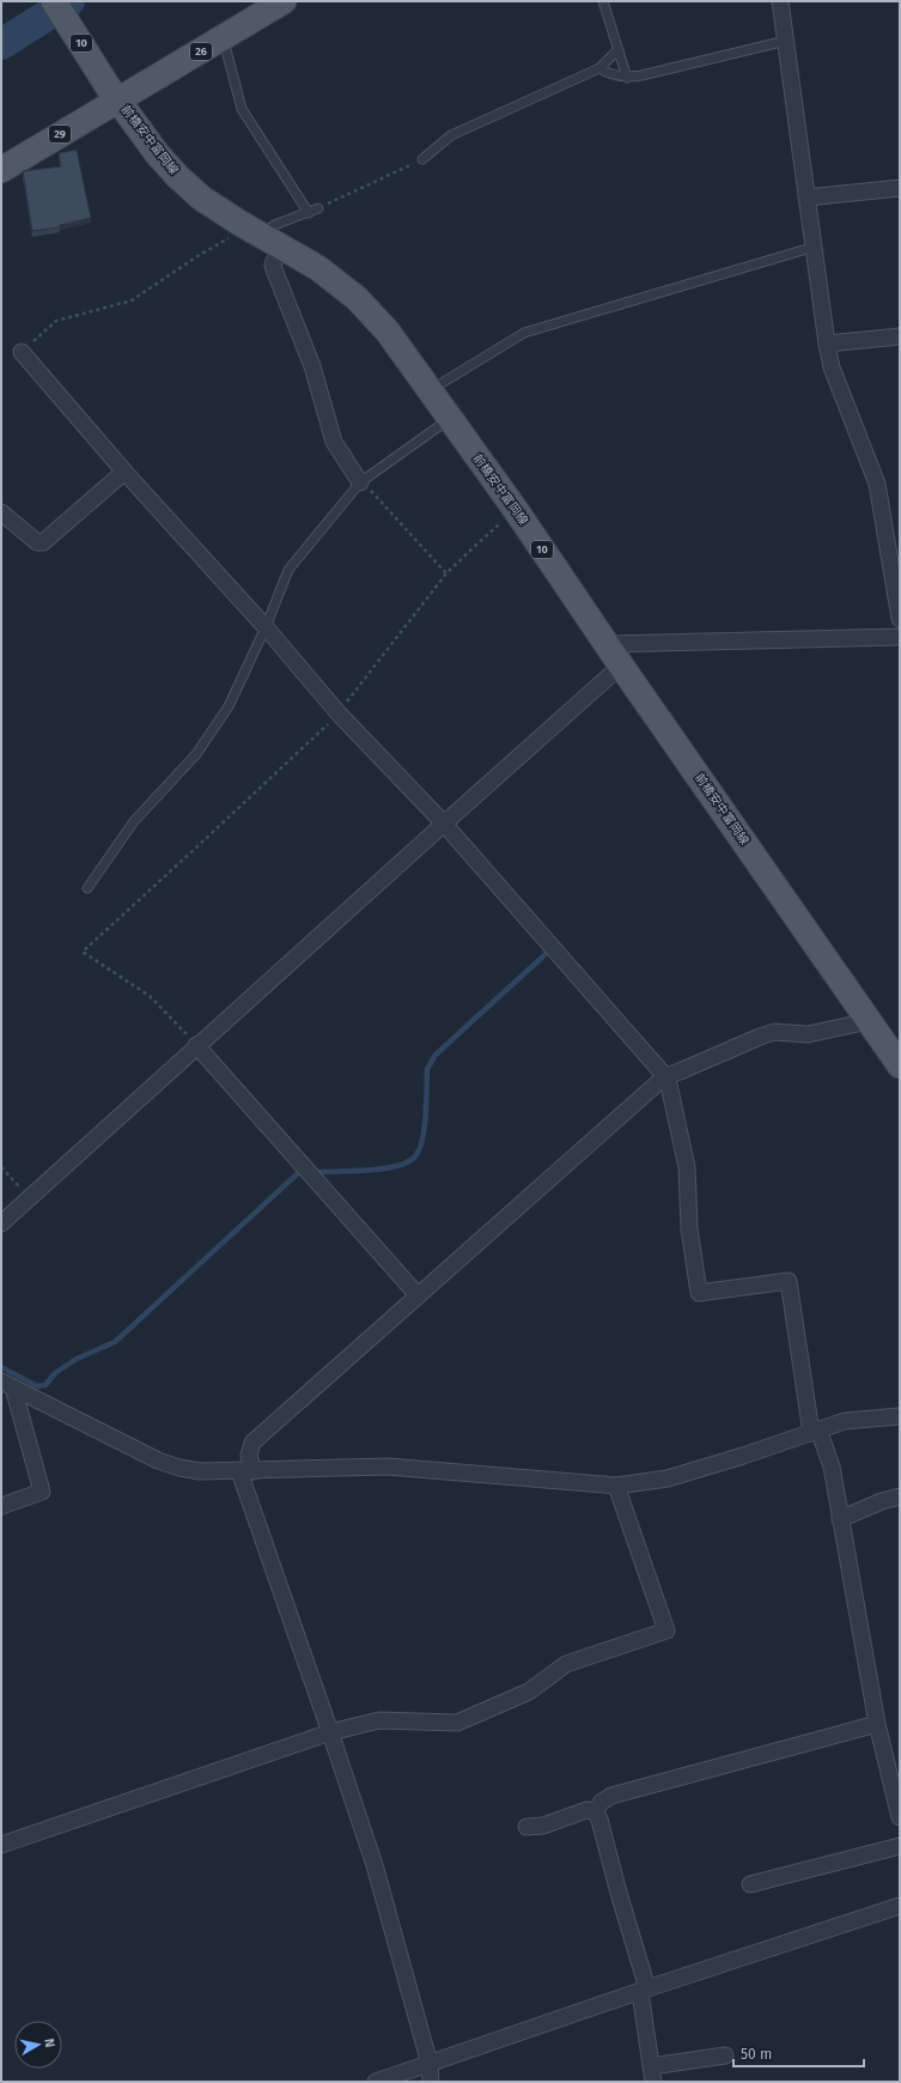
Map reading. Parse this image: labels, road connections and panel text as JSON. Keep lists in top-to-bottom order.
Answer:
{
  "streets": {
    "main road": [
      "10",
      "26",
      "29",
      "前橋安中富岡線"
    ]
  },
  "crossings": [
    ["26", "29"],
    ["26", "前橋安中富岡線"],
    ["29", "前橋安中富岡線"]
  ],
  "scale_bar": "50 m",
  "north": "right"
}
